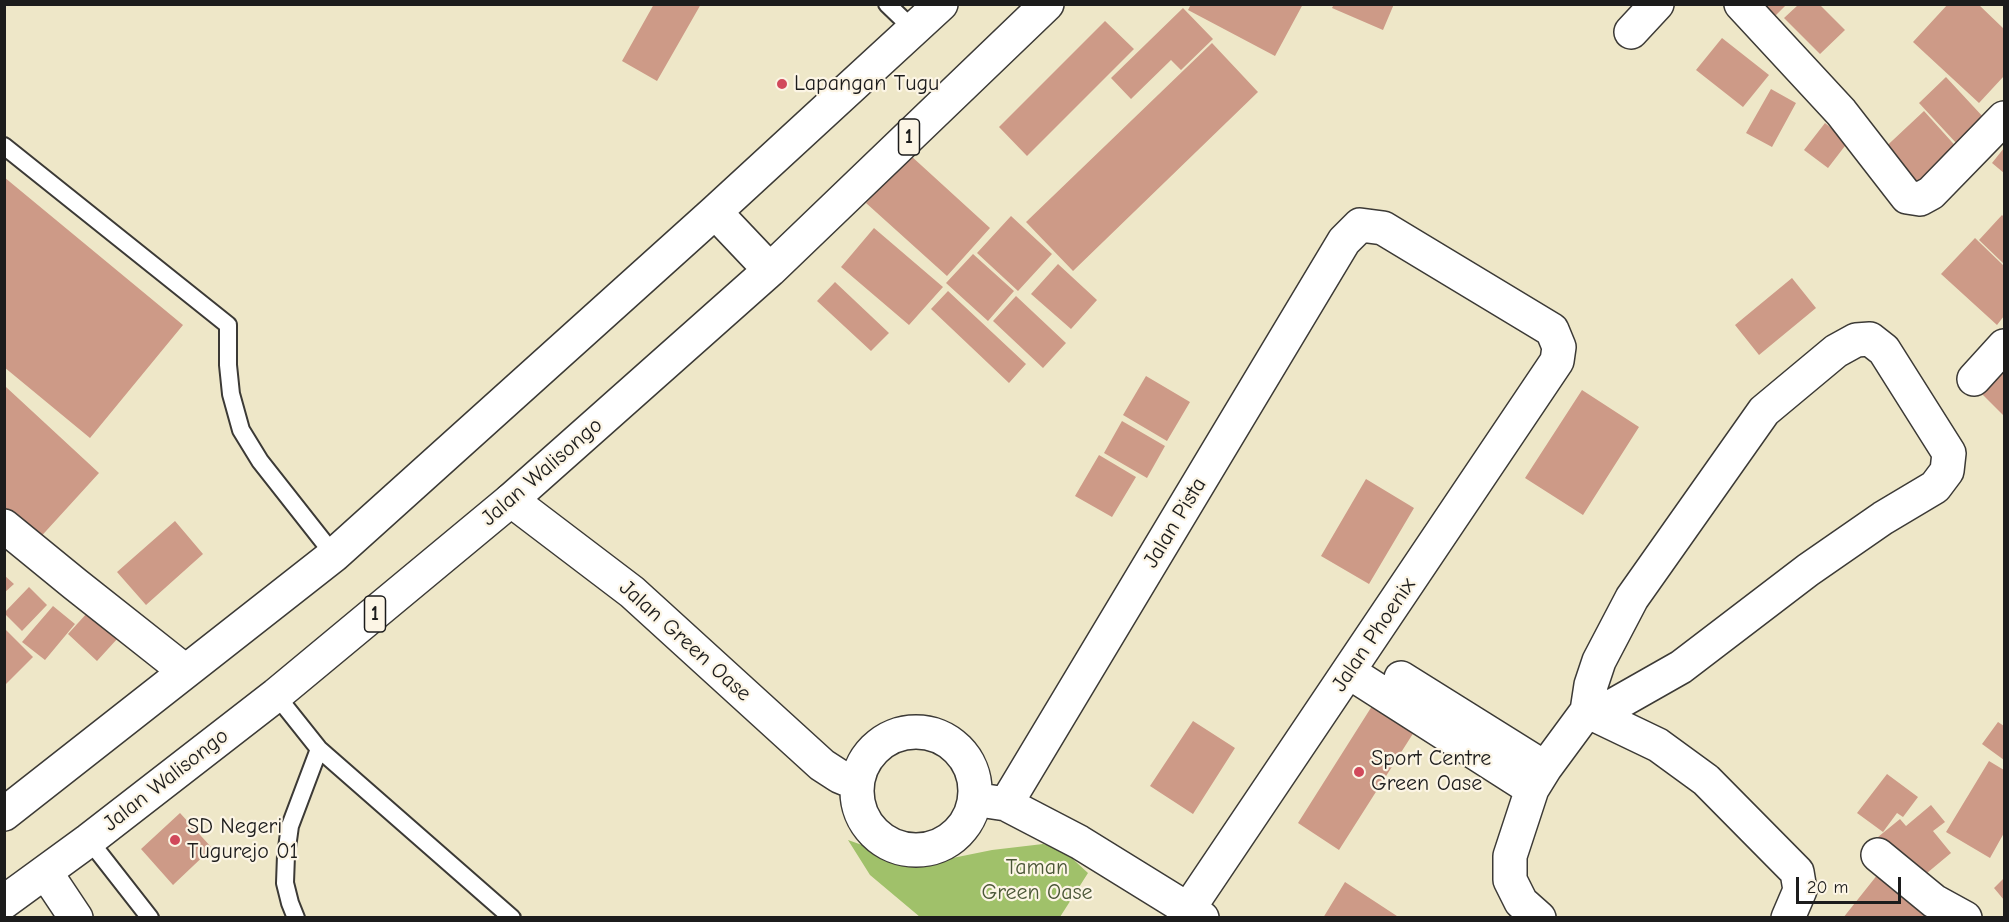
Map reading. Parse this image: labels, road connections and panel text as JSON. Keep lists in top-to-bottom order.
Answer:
{
  "streets": {
    "main road": [
      "1",
      "Jalan Walisongo",
      "Jalan Pista",
      "Jalan Phoenix",
      "Jalan Green Oase"
    ]
  },
  "crossings": [
    ["Jalan Walisongo", "Jalan Green Oase"],
    ["Jalan Pista", "Jalan Phoenix"],
    ["Jalan Pista", "Jalan Green Oase"]
  ],
  "parks": ["Taman Green Oase"],
  "places": ["Lapangan Tugu", "Sport Centre Green Oase", "SD Negeri Tugurejo 01"],
  "scale_bar": "20 m"
}
